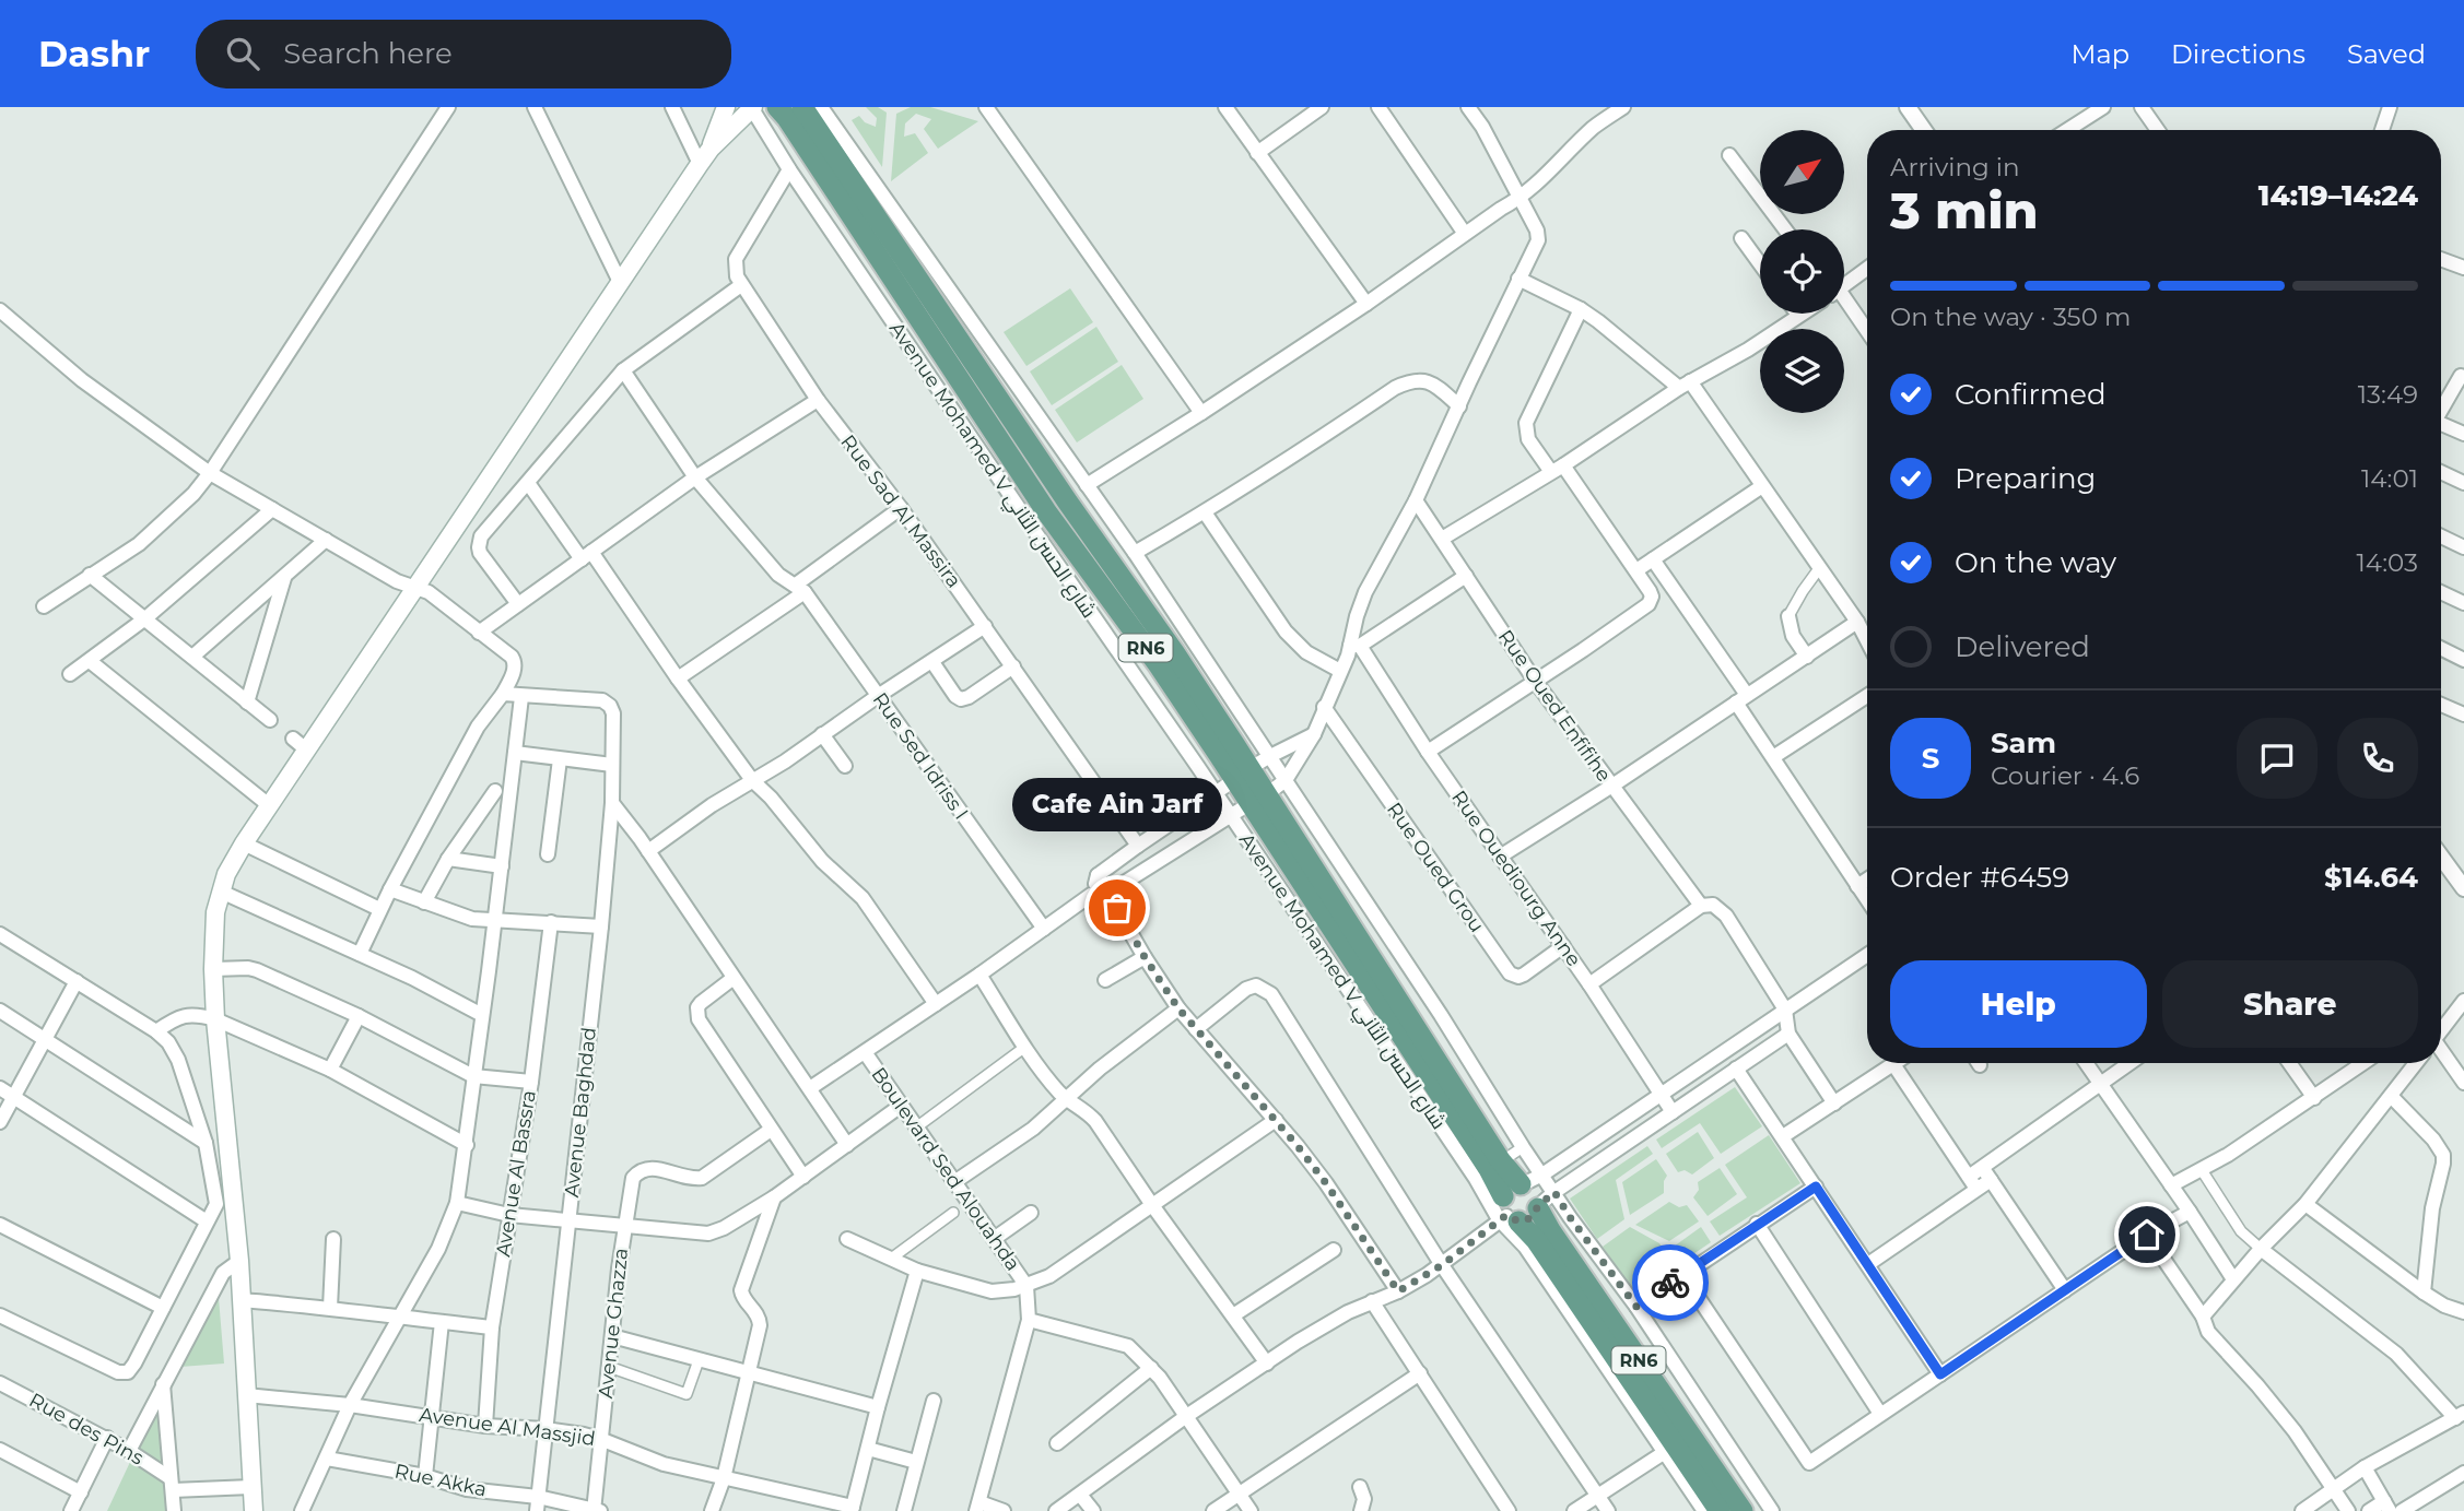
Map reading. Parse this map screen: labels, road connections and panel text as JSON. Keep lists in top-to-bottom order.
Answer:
{
  "streets": {
    "main road": ["RN6"],
    "street": [
      "Avenue Mohamed V شارع الحسن الثاني",
      "Rue Sad Al Massira",
      "Rue Oued Enfifihe",
      "Rue Sed Idriss I",
      "Rue Oued Grou",
      "Rue Ouediourg Anne",
      "Avenue Baghdad",
      "Boulevard Sed Alouahda",
      "Avenue Al Bassra",
      "Avenue Ghazza",
      "Avenue Al Massjid",
      "Rue des Pins",
      "Rue Akka"
    ]
  },
  "crossings": [
    ["Avenue Mohamed V شارع الحسن الثاني", "RN6"],
    ["Rue Oued Grou", "Rue Ouediourg Anne"],
    ["Avenue Baghdad", "Avenue Al Massjid"],
    ["Avenue Baghdad", "Rue Akka"],
    ["Avenue Al Bassra", "Avenue Al Massjid"],
    ["Avenue Ghazza", "Avenue Al Massjid"],
    ["Avenue Ghazza", "Rue Akka"]
  ],
  "places": ["Cafe Ain Jarf"],
  "north": "top right",
  "page": {
    "header": "Dashr",
    "search": "Search here",
    "nav": ["Map", "Directions", "Saved"],
    "heading": ["3 min", "Arriving in", "14:19–14:24"],
    "panel": [
      "Sam",
      "Courier · 4.6",
      "Order #6459",
      "$14.64"
    ],
    "bar": "On the way · 350 m",
    "list": [
      ["Confirmed", "13:49"],
      ["Preparing", "14:01"],
      ["On the way", "14:03"],
      "Delivered"
    ],
    "round": "S",
    "bubble": "Cafe Ain Jarf",
    "buttons": ["Help", "Share"]
  }
}
